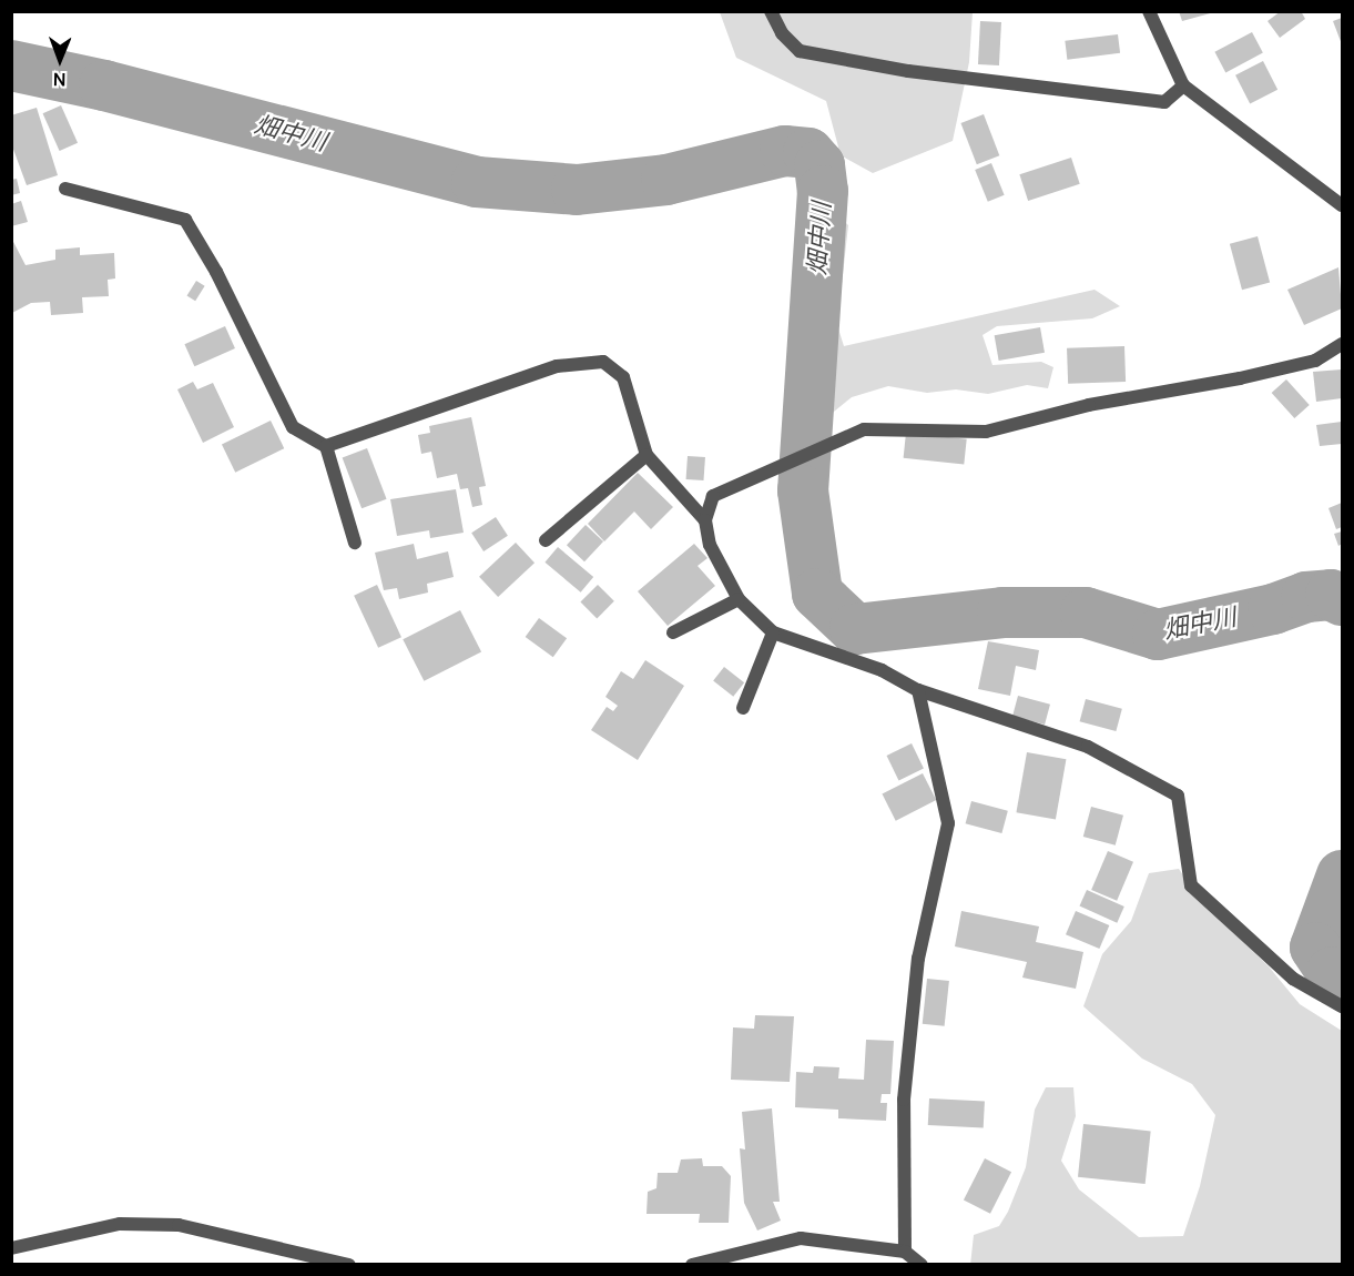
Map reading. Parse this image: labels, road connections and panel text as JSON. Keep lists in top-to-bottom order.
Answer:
{
  "water": ["畑中川"],
  "north": "bottom"
}
